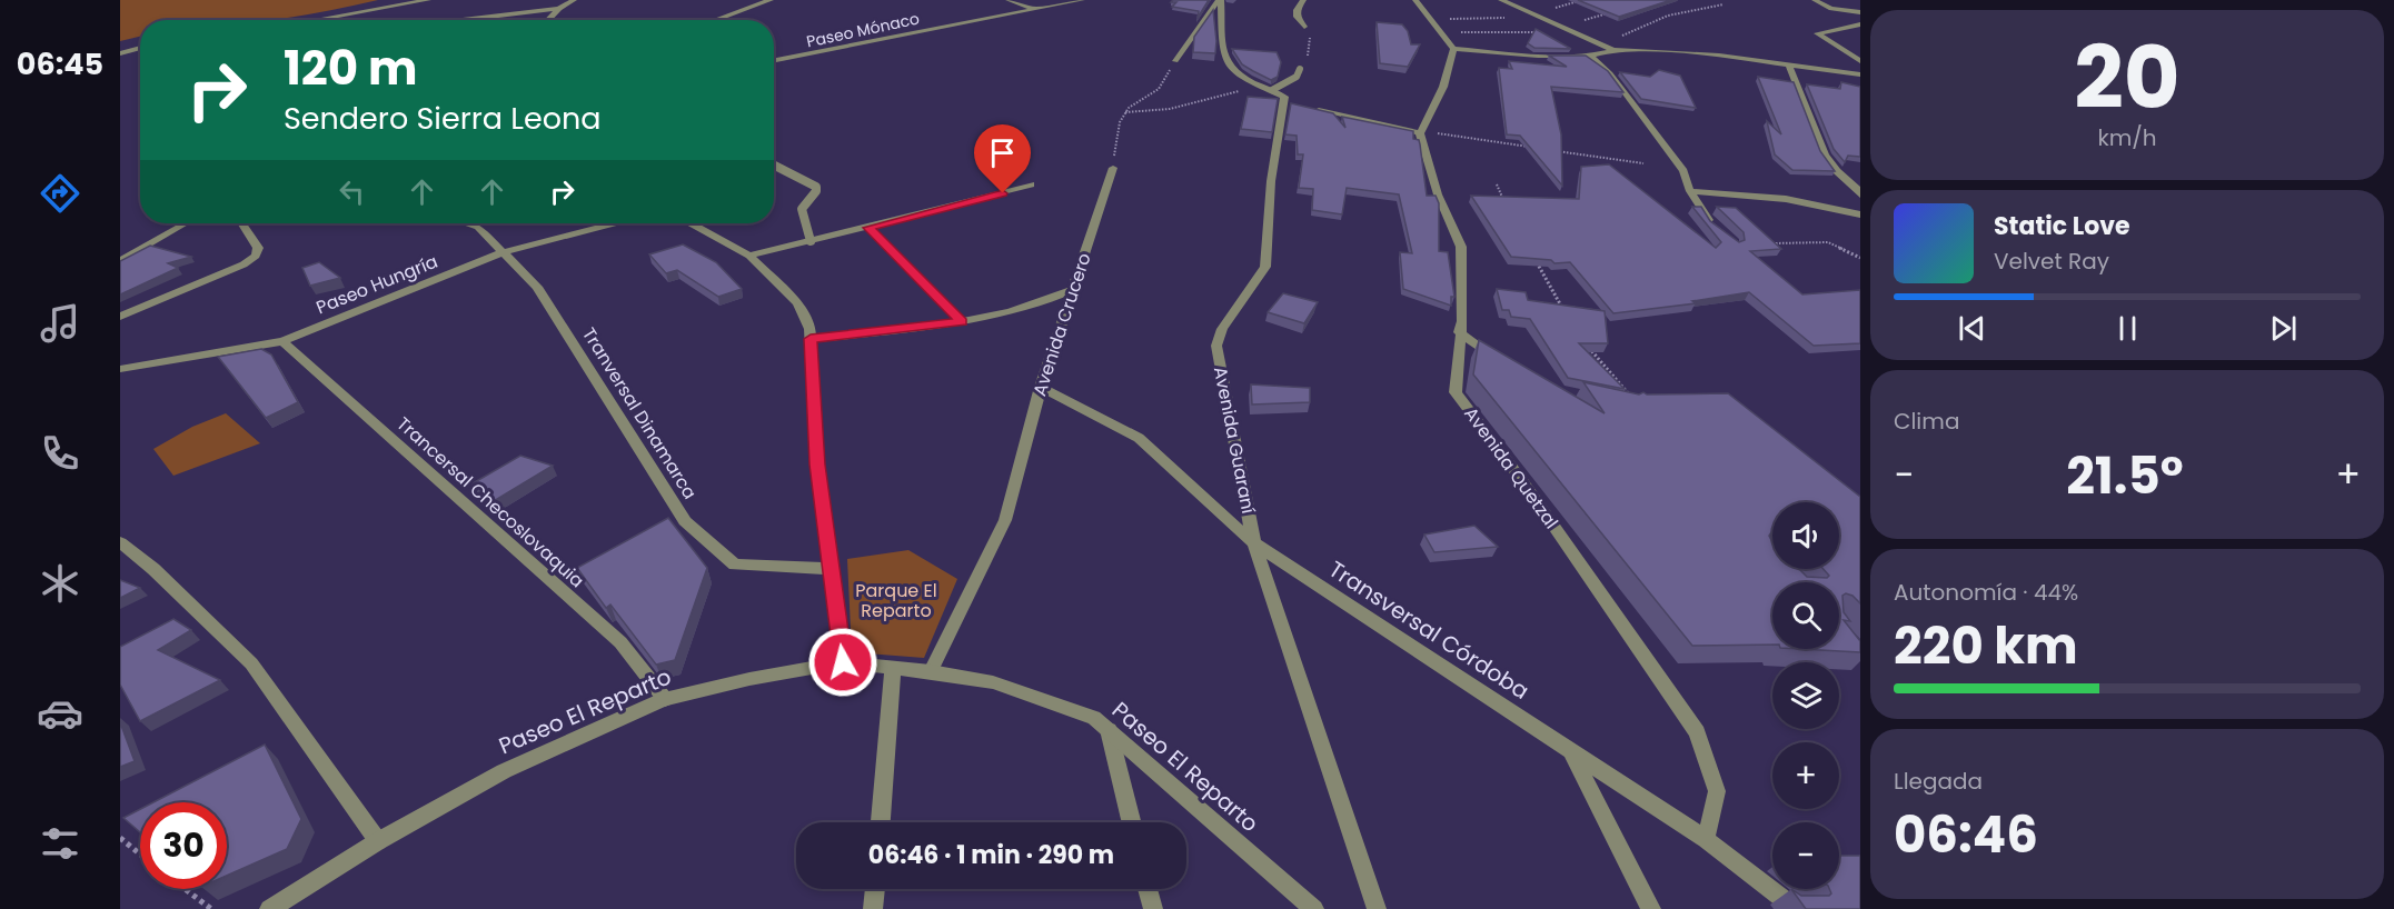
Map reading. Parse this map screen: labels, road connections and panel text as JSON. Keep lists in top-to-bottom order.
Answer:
{
  "streets": {
    "street": [
      "Paseo Mónaco",
      "Paseo Hungría",
      "Avenida Crucero",
      "Tranversal Dinamarca",
      "Avenida Guaraní",
      "Avenida Quetzal",
      "Trancersal Checoslovaquia",
      "Transversal Córdoba",
      "Paseo El Reparto"
    ]
  },
  "crossings": [
    ["Paseo Hungría", "Tranversal Dinamarca"],
    ["Paseo Hungría", "Trancersal Checoslovaquia"],
    ["Avenida Crucero", "Transversal Córdoba"],
    ["Avenida Crucero", "Paseo El Reparto"],
    ["Avenida Guaraní", "Transversal Córdoba"],
    ["Avenida Quetzal", "Transversal Córdoba"],
    ["Trancersal Checoslovaquia", "Paseo El Reparto"]
  ],
  "parks": ["Parque El Reparto"],
  "page": {
    "tabs": "06:45",
    "tile": [
      ["20", "km/h"],
      "Clima",
      ["Autonomía · 44%", "220 km"],
      ["Llegada", "06:46"]
    ],
    "turn": ["120 m", "Sendero Sierra Leona"],
    "song": ["Static Love", "Velvet Ray"],
    "heat": ["−", "21.5°", "+"],
    "map_buttons": ["+", "−"],
    "limit": "30",
    "trip": "06:46 · 1 min · 290 m"
  }
}
